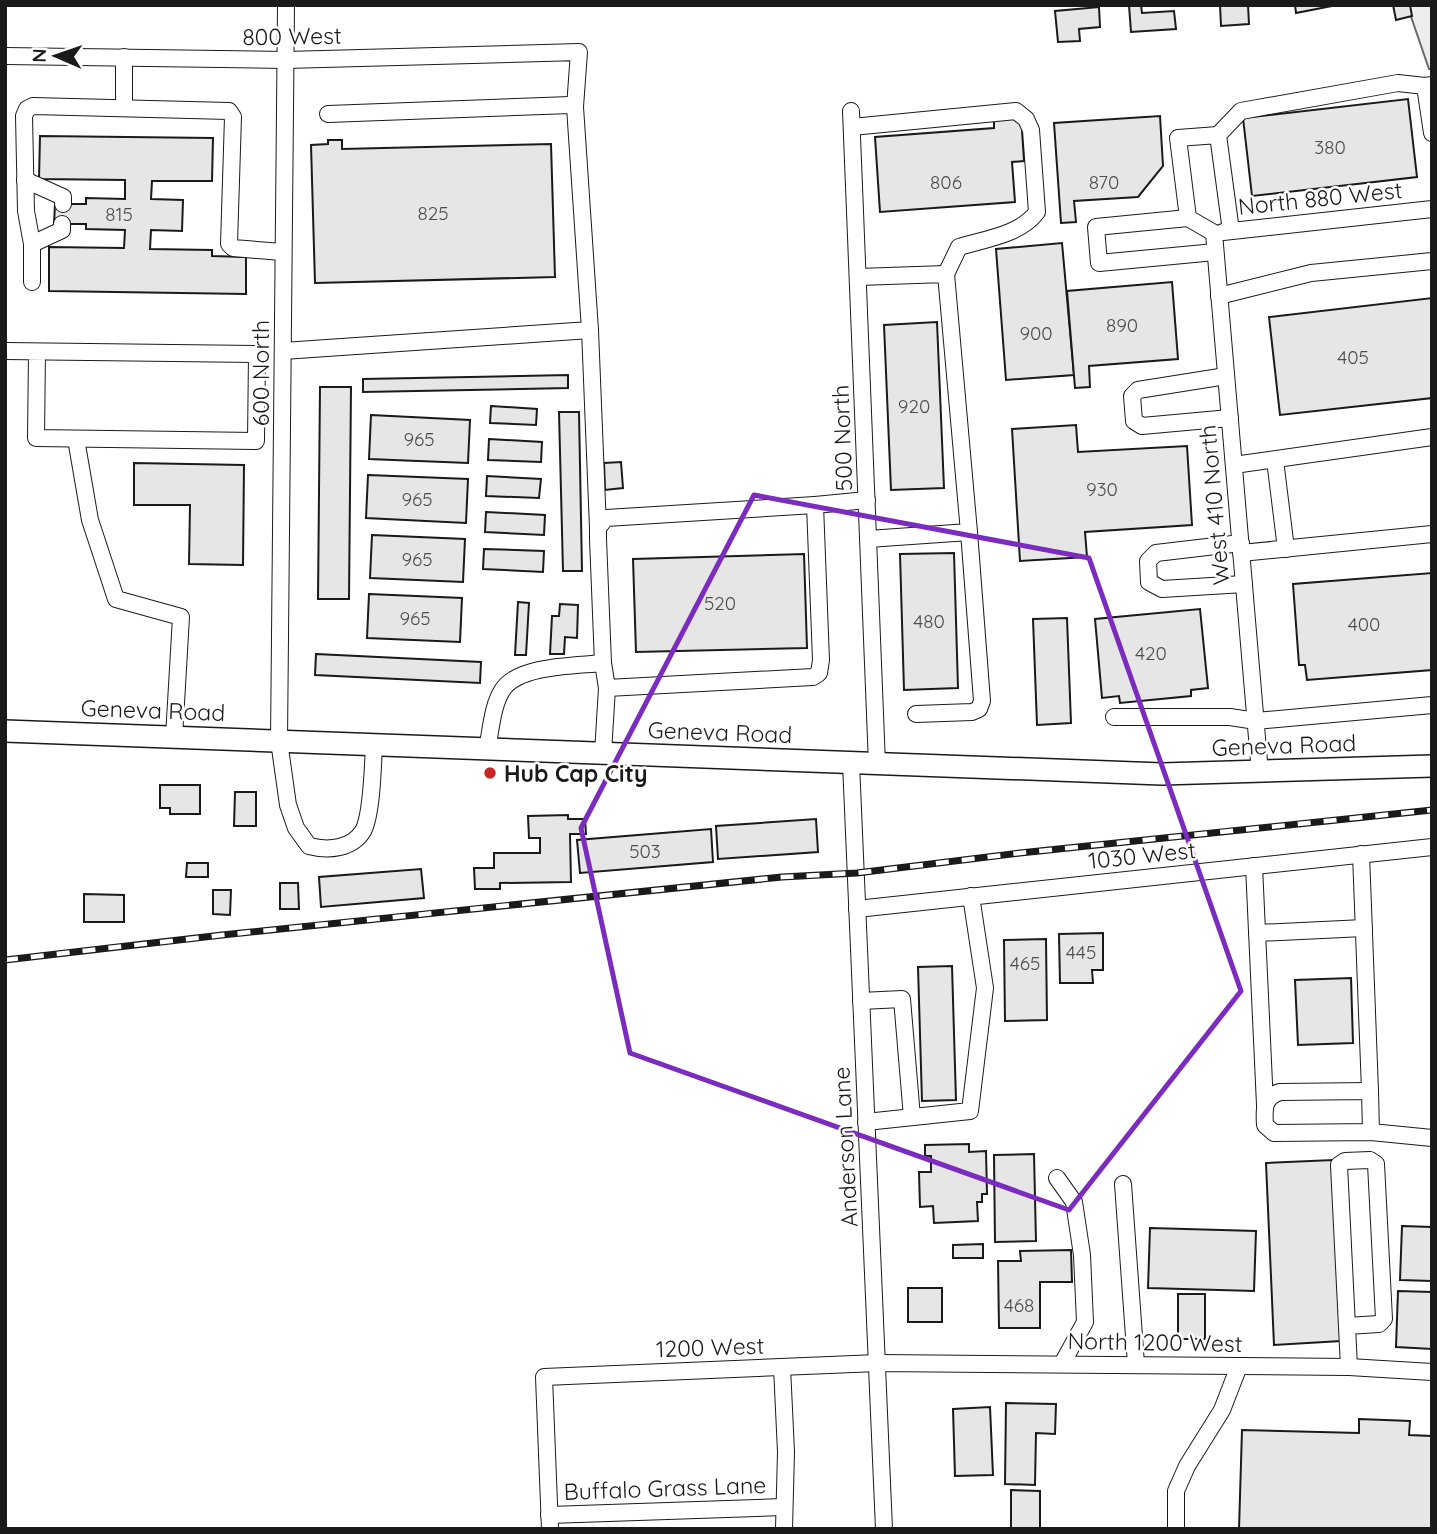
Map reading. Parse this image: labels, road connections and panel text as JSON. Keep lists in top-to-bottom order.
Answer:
{
  "streets": {
    "main road": ["Geneva Road"],
    "street": [
      "800 West",
      "North 880 West",
      "600 North",
      "500 North",
      "West 410 North",
      "1030 West",
      "Anderson Lane",
      "North 1200 West",
      "1200 West",
      "Buffalo Grass Lane"
    ]
  },
  "crossings": [
    ["800 West", "600 North"],
    ["North 880 West", "West 410 North"],
    ["600 North", "Geneva Road"],
    ["500 North", "Geneva Road"],
    ["West 410 North", "Geneva Road"],
    ["Geneva Road", "Anderson Lane"],
    ["1030 West", "Anderson Lane"],
    ["Anderson Lane", "North 1200 West"],
    ["Anderson Lane", "1200 West"],
    ["North 1200 West", "1200 West"],
    ["1200 West", "Buffalo Grass Lane"]
  ],
  "places": ["Hub Cap City"],
  "house_numbers": [
    "380",
    "806",
    "870",
    "825",
    "815",
    "890",
    "900",
    "405",
    "920",
    "965",
    "930",
    "965",
    "965",
    "520",
    "965",
    "480",
    "400",
    "420",
    "503",
    "445",
    "465",
    "468"
  ],
  "north": "left"
}
